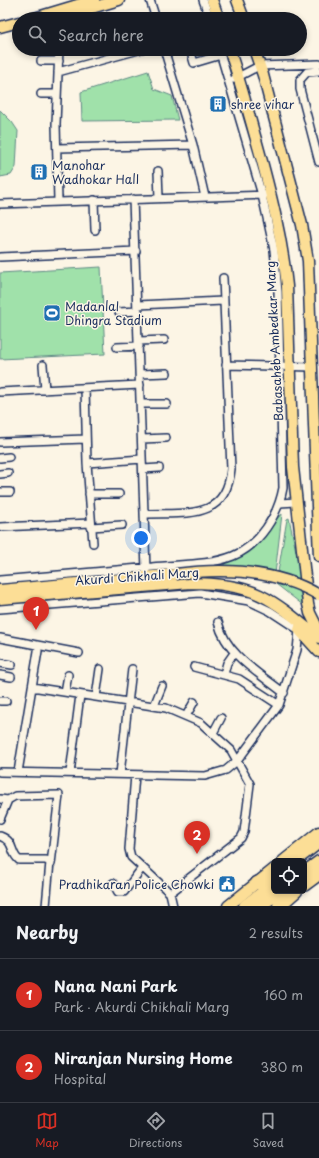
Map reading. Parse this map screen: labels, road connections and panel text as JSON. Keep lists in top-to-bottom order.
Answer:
{
  "streets": {
    "main road": ["Babasaheb Ambedkar Marg", "Akurdi Chikhali Marg"]
  },
  "places": {
    "building": ["shree vihar", "Manohar Wadhokar Hall"],
    "sports": ["Madanlal Dhingra Stadium"],
    "public building": ["Pradhikaran Police Chowki"]
  },
  "page": {
    "search": "Search here",
    "pins": ["1", "2"],
    "heading": ["Nearby", "2 results"],
    "list": [
      {
        "mark": "1",
        "name": "Nana Nani Park",
        "note": "Park · Akurdi Chikhali Marg",
        "value": "160 m"
      },
      {
        "mark": "2",
        "name": "Niranjan Nursing Home",
        "note": "Hospital",
        "value": "380 m"
      }
    ],
    "nav": ["Map", "Directions", "Saved"]
  }
}
